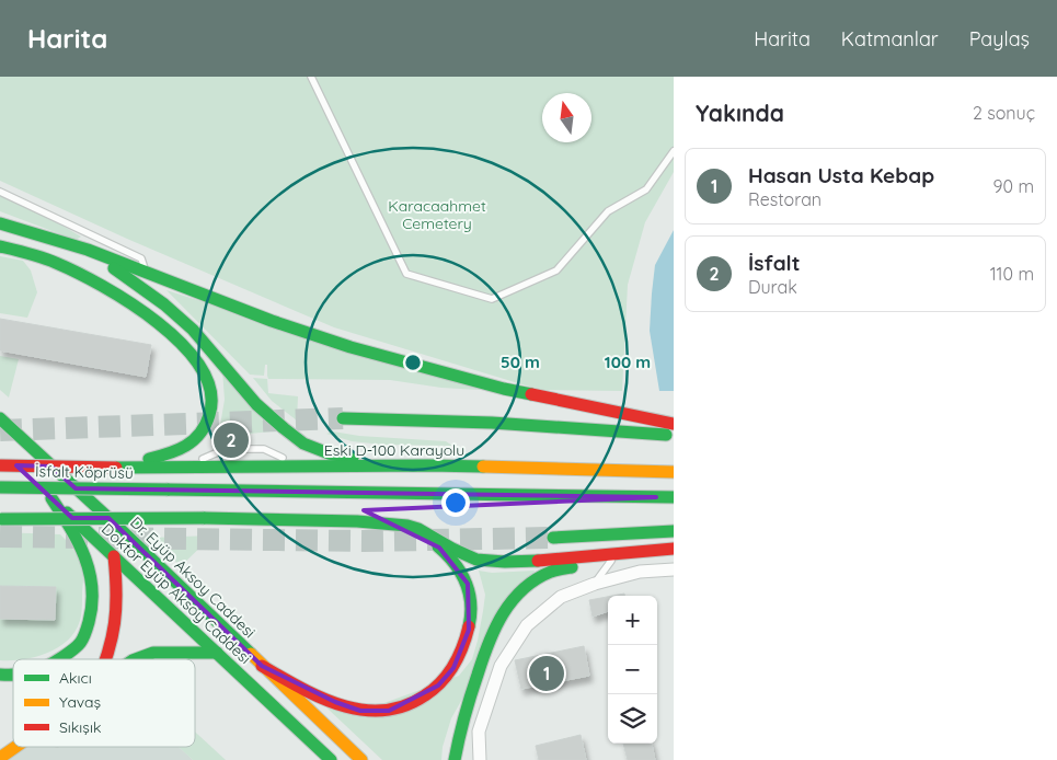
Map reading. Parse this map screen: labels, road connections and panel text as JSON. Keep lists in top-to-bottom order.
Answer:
{
  "streets": {
    "main road": [
      "Eski D-100 Karayolu",
      "İsfalt Köprüsü",
      "Dr. Eyüp Aksoy Caddesi",
      "Doktor Eyüp Aksoy Caddesi"
    ]
  },
  "crossings": [
    ["Eski D-100 Karayolu", "İsfalt Köprüsü"]
  ],
  "parks": ["Karacaahmet Cemetery"],
  "legend": ["Akıcı", "Yavaş", "Sıkışık"],
  "north": "top",
  "page": {
    "header": "Harita",
    "nav": ["Harita", "Katmanlar", "Paylaş"],
    "heading": ["Yakında", "2 sonuç"],
    "list": [
      {
        "mark": "1",
        "name": "Hasan Usta Kebap",
        "note": "Restoran",
        "value": "90 m"
      },
      {
        "mark": "2",
        "name": "İsfalt",
        "note": "Durak",
        "value": "110 m"
      }
    ],
    "pins": ["2", "1"],
    "map_buttons": ["+", "−"]
  },
  "rings": ["50 m", "100 m"]
}
